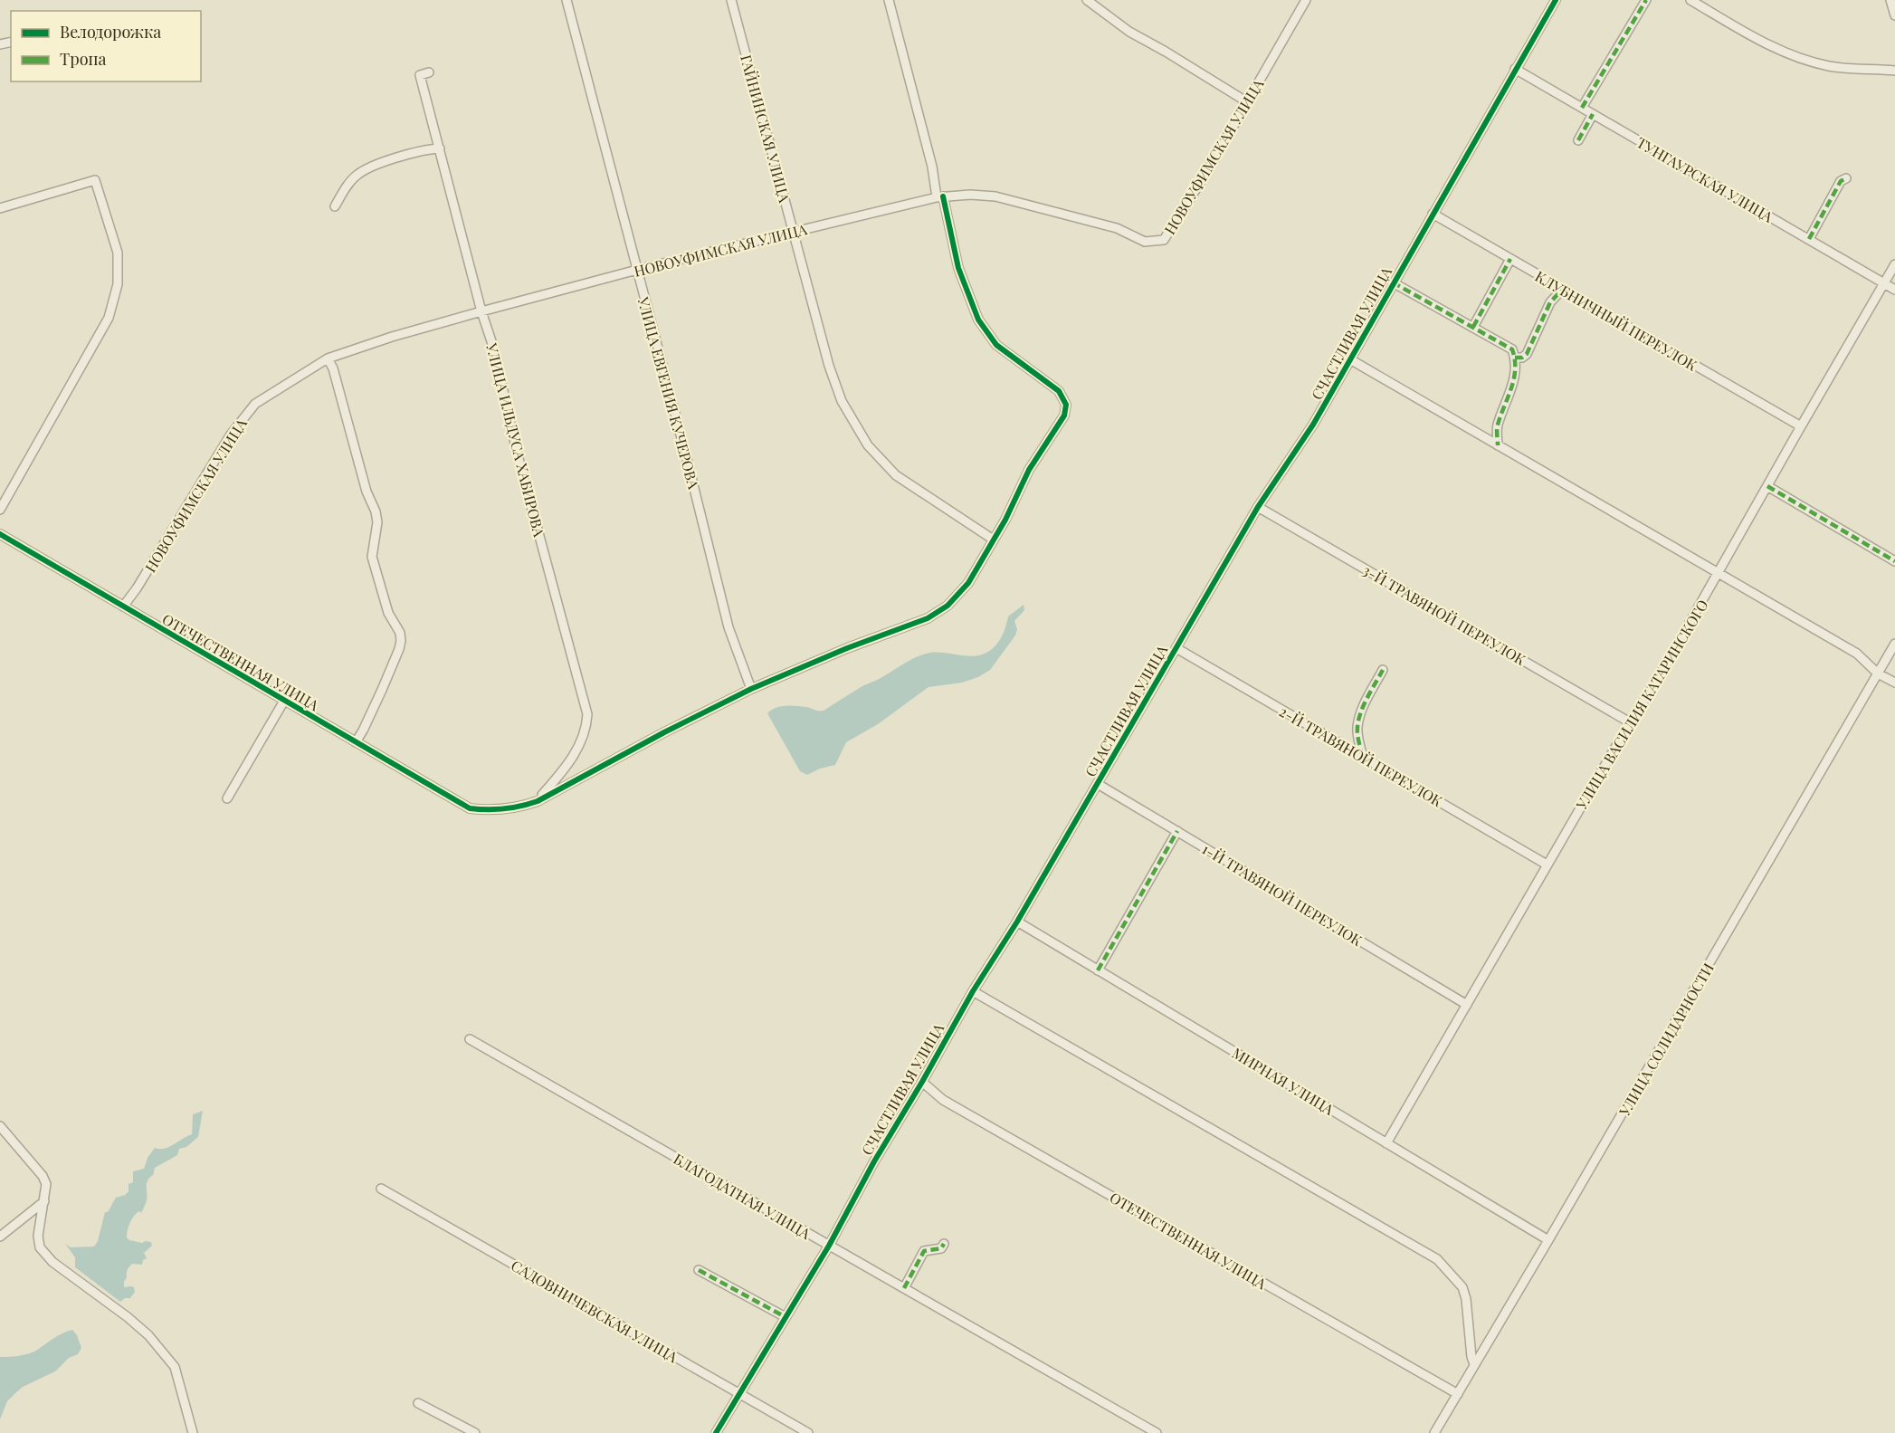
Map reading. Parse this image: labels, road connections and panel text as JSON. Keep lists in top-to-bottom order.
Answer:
{
  "streets": {
    "street": [
      "ГАЙНИНСКАЯ УЛИЦА",
      "НОВОУФИМСКАЯ УЛИЦА",
      "ТУНГАУРСКАЯ УЛИЦА",
      "КЛУБНИЧНЫЙ ПЕРЕУЛОК",
      "СЧАСТЛИВАЯ УЛИЦА",
      "УЛИЦА ЕВГЕНИЯ КУЧЕРОВА",
      "УЛИЦА ИЛЬДУСА ХАБИРОВА",
      "3-Й ТРАВЯНОЙ ПЕРЕУЛОК",
      "ОТЕЧЕСТВЕННАЯ УЛИЦА",
      "УЛИЦА ВАСИЛИЯ КАТАРИНСКОГО",
      "2-Й ТРАВЯНОЙ ПЕРЕУЛОК",
      "1-Й ТРАВЯНОЙ ПЕРЕУЛОК",
      "УЛИЦА СОЛИДАРНОСТИ",
      "МИРНАЯ УЛИЦА",
      "БЛАГОДАТНАЯ УЛИЦА",
      "САДОВНИЧЕВСКАЯ УЛИЦА"
    ]
  },
  "crossings": [
    ["ГАЙНИНСКАЯ УЛИЦА", "НОВОУФИМСКАЯ УЛИЦА"],
    ["НОВОУФИМСКАЯ УЛИЦА", "УЛИЦА ЕВГЕНИЯ КУЧЕРОВА"],
    ["НОВОУФИМСКАЯ УЛИЦА", "УЛИЦА ИЛЬДУСА ХАБИРОВА"],
    ["НОВОУФИМСКАЯ УЛИЦА", "ОТЕЧЕСТВЕННАЯ УЛИЦА"],
    ["ТУНГАУРСКАЯ УЛИЦА", "СЧАСТЛИВАЯ УЛИЦА"],
    ["ТУНГАУРСКАЯ УЛИЦА", "УЛИЦА ВАСИЛИЯ КАТАРИНСКОГО"],
    ["КЛУБНИЧНЫЙ ПЕРЕУЛОК", "СЧАСТЛИВАЯ УЛИЦА"],
    ["КЛУБНИЧНЫЙ ПЕРЕУЛОК", "УЛИЦА ВАСИЛИЯ КАТАРИНСКОГО"],
    ["СЧАСТЛИВАЯ УЛИЦА", "3-Й ТРАВЯНОЙ ПЕРЕУЛОК"],
    ["СЧАСТЛИВАЯ УЛИЦА", "ОТЕЧЕСТВЕННАЯ УЛИЦА"],
    ["СЧАСТЛИВАЯ УЛИЦА", "2-Й ТРАВЯНОЙ ПЕРЕУЛОК"],
    ["СЧАСТЛИВАЯ УЛИЦА", "1-Й ТРАВЯНОЙ ПЕРЕУЛОК"],
    ["СЧАСТЛИВАЯ УЛИЦА", "МИРНАЯ УЛИЦА"],
    ["СЧАСТЛИВАЯ УЛИЦА", "БЛАГОДАТНАЯ УЛИЦА"],
    ["СЧАСТЛИВАЯ УЛИЦА", "САДОВНИЧЕВСКАЯ УЛИЦА"],
    ["УЛИЦА ИЛЬДУСА ХАБИРОВА", "ОТЕЧЕСТВЕННАЯ УЛИЦА"],
    ["3-Й ТРАВЯНОЙ ПЕРЕУЛОК", "УЛИЦА ВАСИЛИЯ КАТАРИНСКОГО"],
    ["ОТЕЧЕСТВЕННАЯ УЛИЦА", "УЛИЦА СОЛИДАРНОСТИ"],
    ["УЛИЦА ВАСИЛИЯ КАТАРИНСКОГО", "2-Й ТРАВЯНОЙ ПЕРЕУЛОК"],
    ["УЛИЦА ВАСИЛИЯ КАТАРИНСКОГО", "1-Й ТРАВЯНОЙ ПЕРЕУЛОК"],
    ["УЛИЦА ВАСИЛИЯ КАТАРИНСКОГО", "МИРНАЯ УЛИЦА"],
    ["УЛИЦА СОЛИДАРНОСТИ", "МИРНАЯ УЛИЦА"]
  ],
  "legend": ["Велодорожка", "Тропа"]
}
